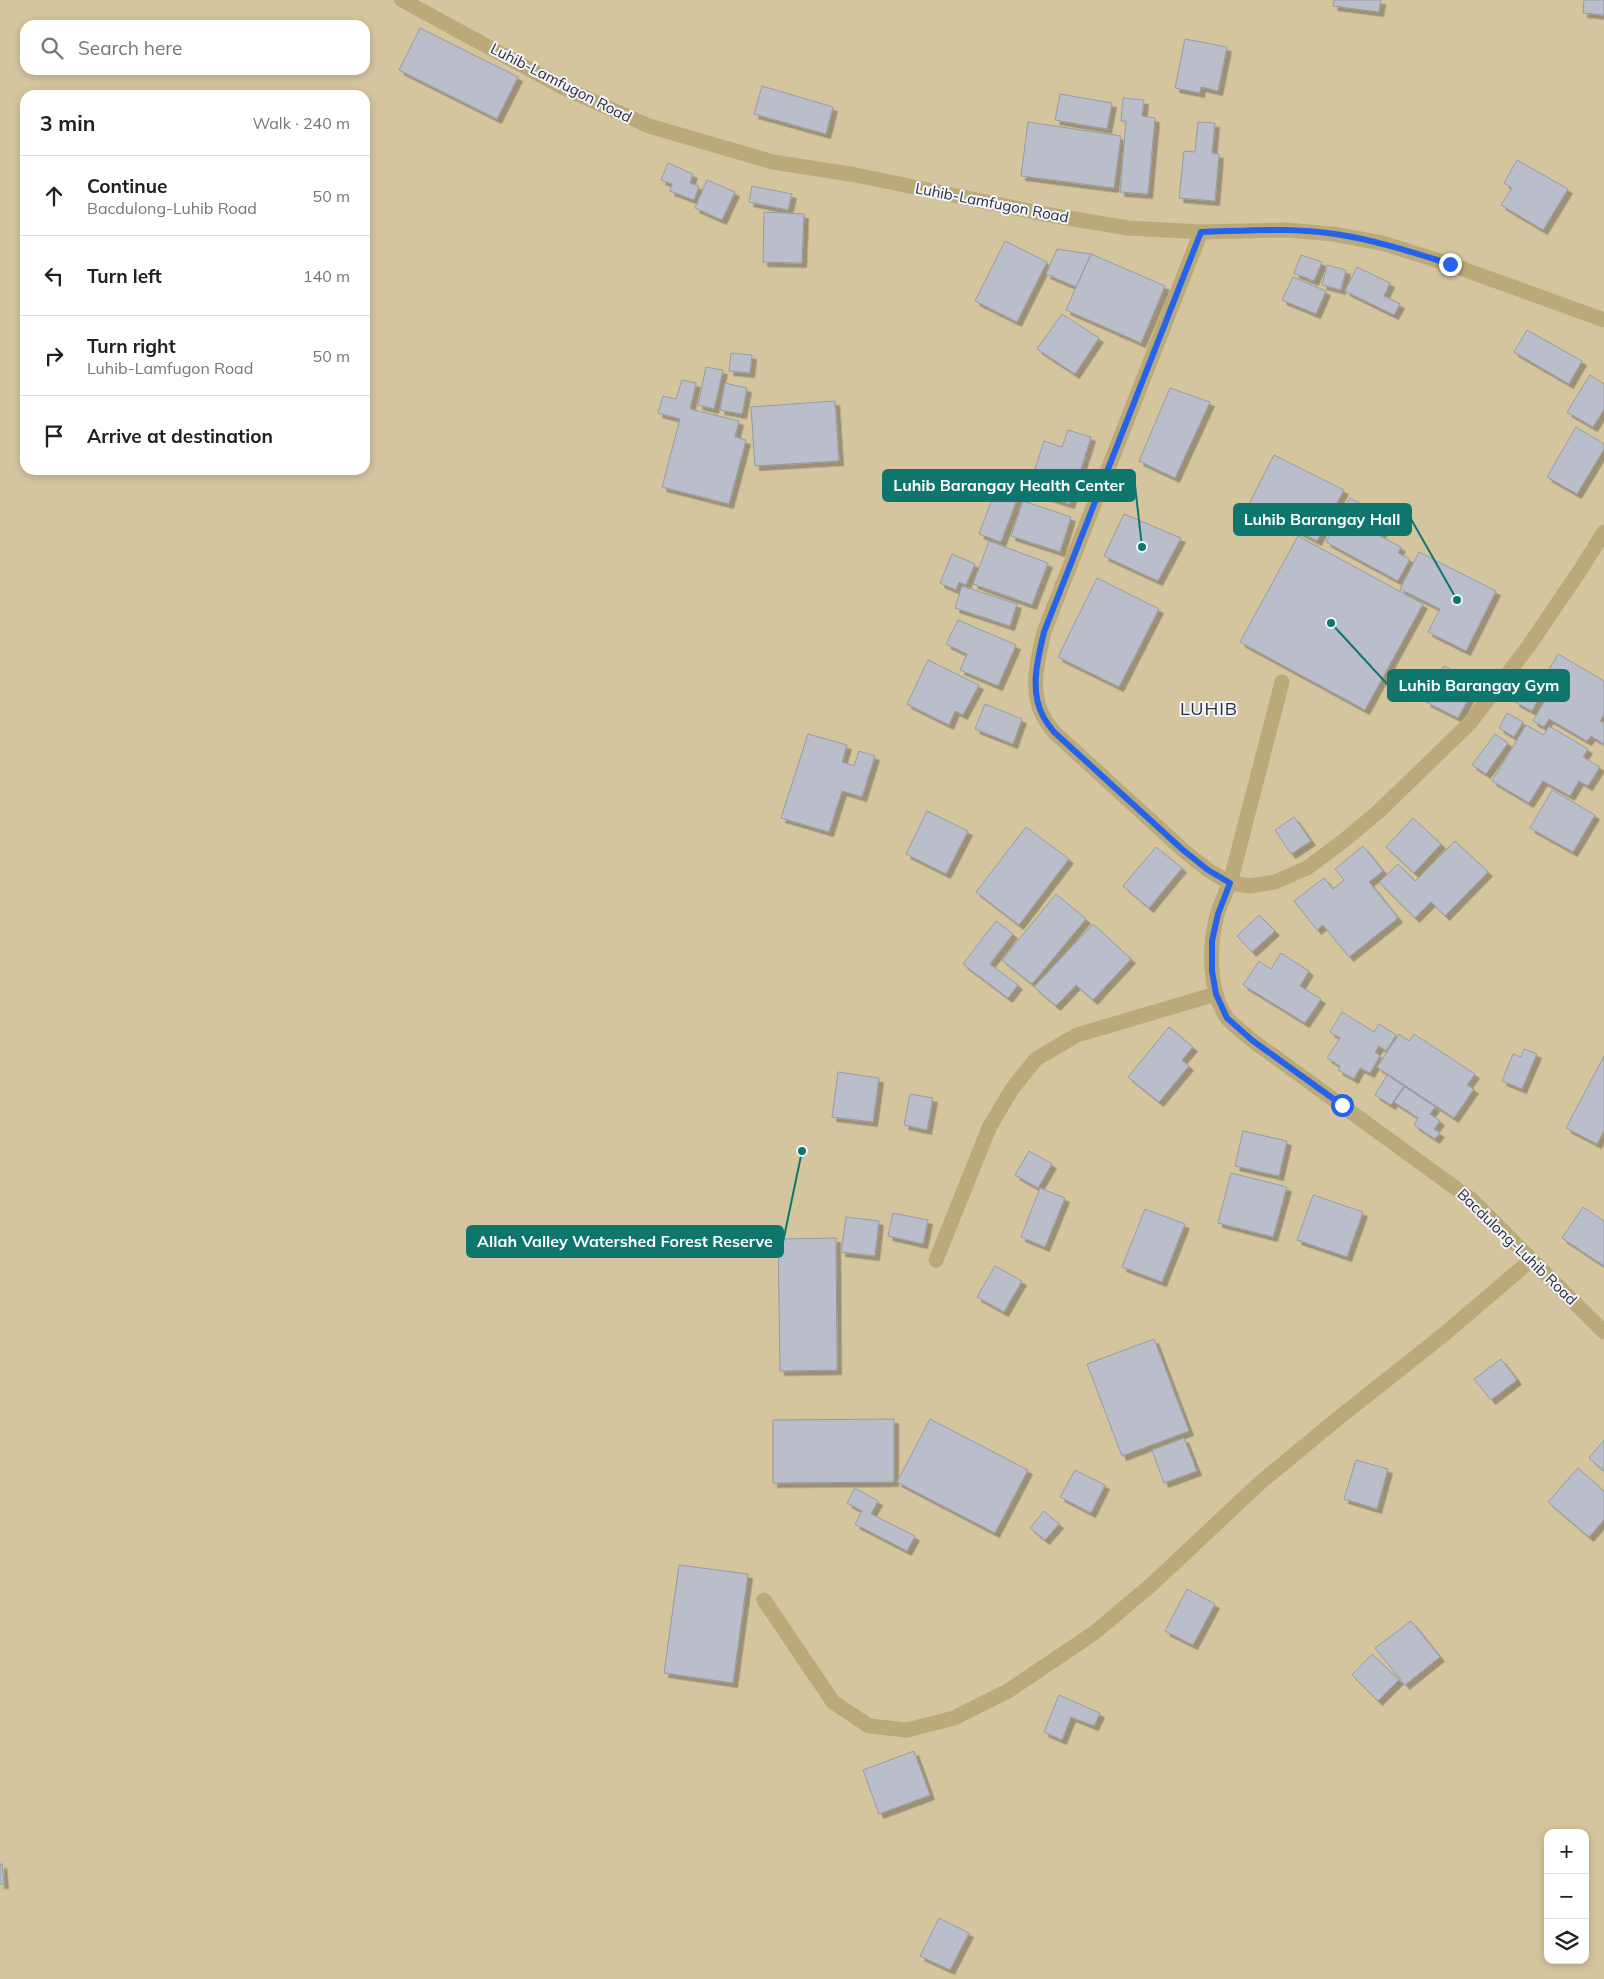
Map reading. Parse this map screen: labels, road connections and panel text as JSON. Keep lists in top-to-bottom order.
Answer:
{
  "streets": {
    "street": ["Luhib-Lamfugon Road", "Bacdulong-Luhib Road"]
  },
  "districts": ["LUHIB"],
  "places": [
    "Luhib Barangay Health Center",
    "Luhib Barangay Hall",
    "Luhib Barangay Gym",
    "Allah Valley Watershed Forest Reserve"
  ],
  "page": {
    "search": "Search here",
    "heading": ["3 min", "Walk · 240 m"],
    "list": [
      ["Continue", "Bacdulong-Luhib Road", "50 m"],
      ["Turn left", "140 m"],
      ["Turn right", "Luhib-Lamfugon Road", "50 m"],
      "Arrive at destination"
    ],
    "map_buttons": ["+", "−"]
  }
}
